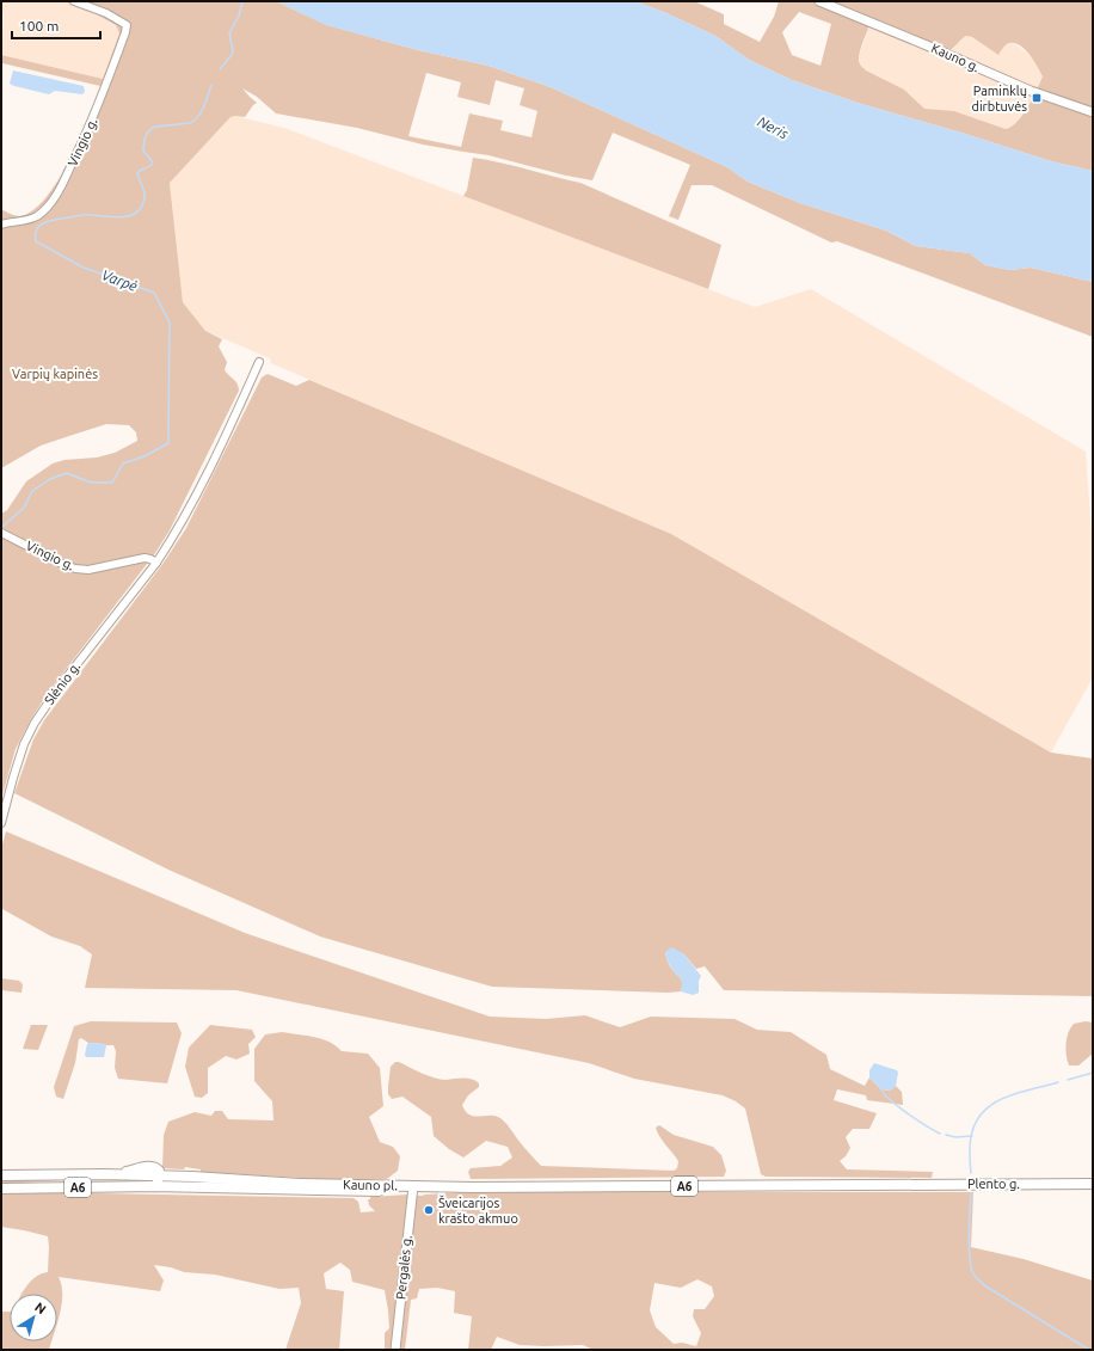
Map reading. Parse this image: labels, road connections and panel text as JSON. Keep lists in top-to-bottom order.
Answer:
{
  "streets": {
    "highway": ["Plento g.", "Kauno pl.", "A6"],
    "main road": ["Kauno g.", "Pergalės g."],
    "street": ["Vingio g.", "Slėnio g."]
  },
  "crossings": [
    ["Vingio g.", "Slėnio g."],
    ["Plento g.", "Kauno pl."],
    ["Plento g.", "Pergalės g."],
    ["Kauno pl.", "A6"],
    ["Kauno pl.", "Pergalės g."]
  ],
  "water": ["Neris", "Varpė"],
  "parks": ["Varpių kapinės"],
  "places": {
    "transit": ["Paminklų dirbtuvės"],
    "other": ["Šveicarijos krašto akmuo"]
  },
  "scale_bar": "100 m",
  "north": "top right"
}
